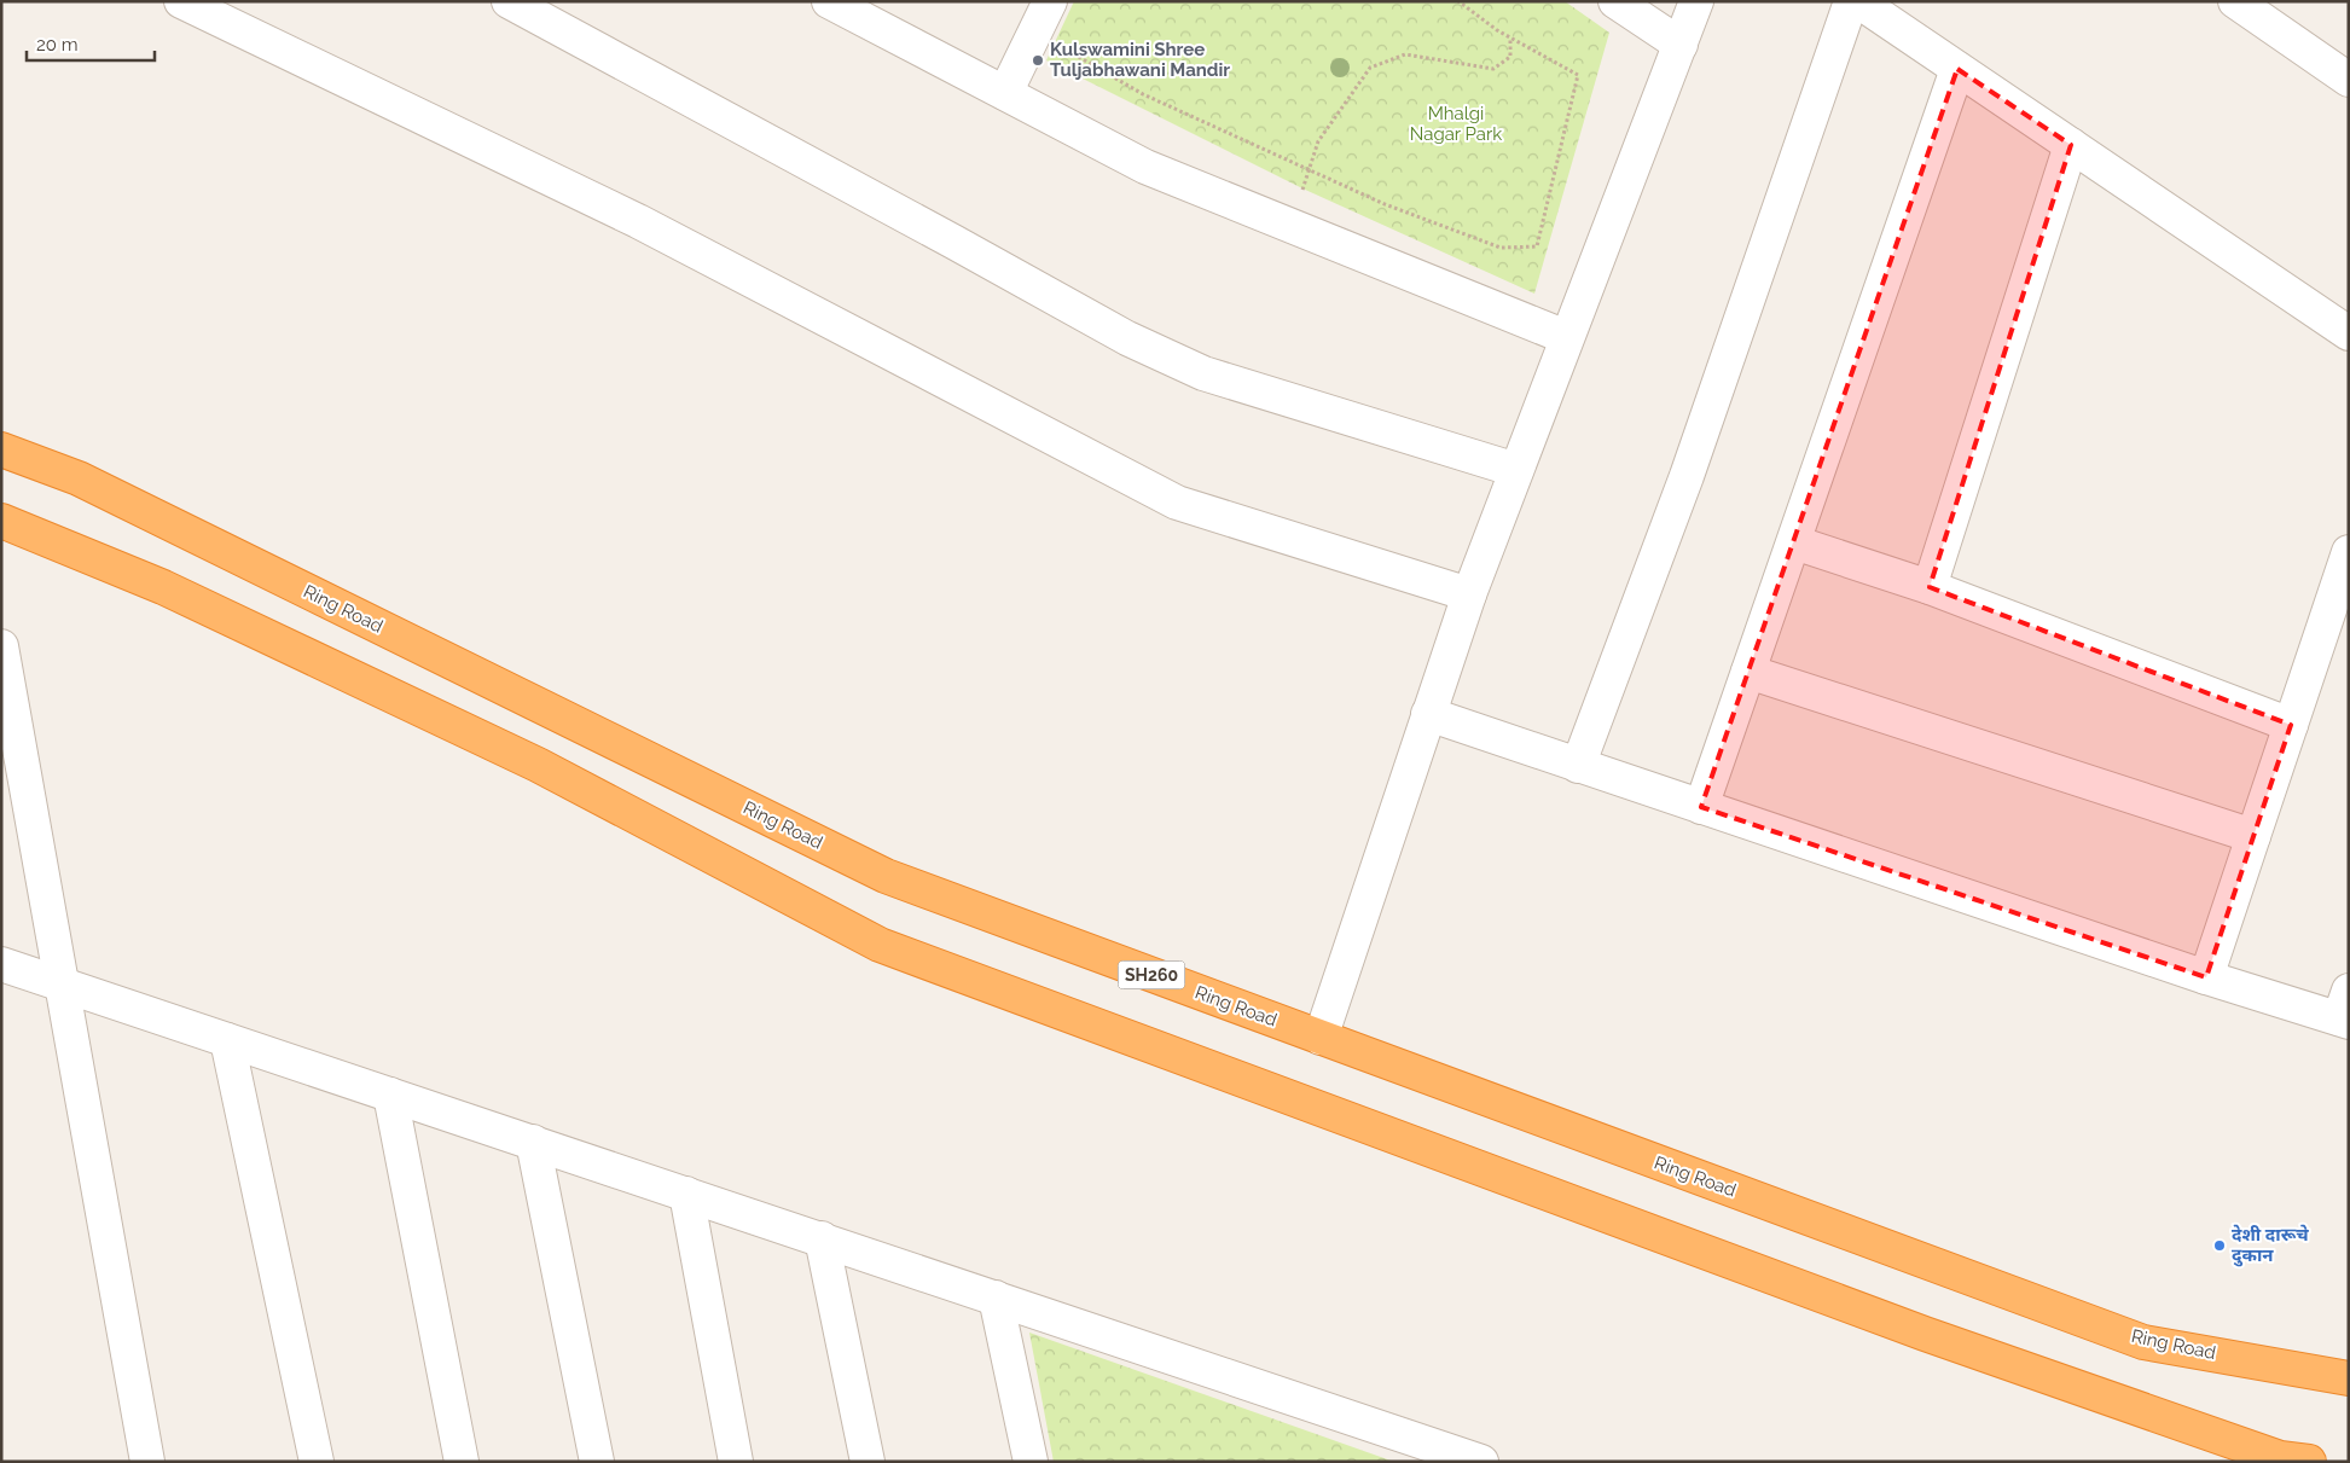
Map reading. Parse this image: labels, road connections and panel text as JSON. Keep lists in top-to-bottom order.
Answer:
{
  "streets": {
    "highway": ["Ring Road", "SH260"]
  },
  "parks": ["Mhalgi Nagar Park"],
  "places": ["Kulswamini Shree Tuljabhawani Mandir", "देशी दारूचे दुकान"],
  "scale_bar": "20 m"
}
